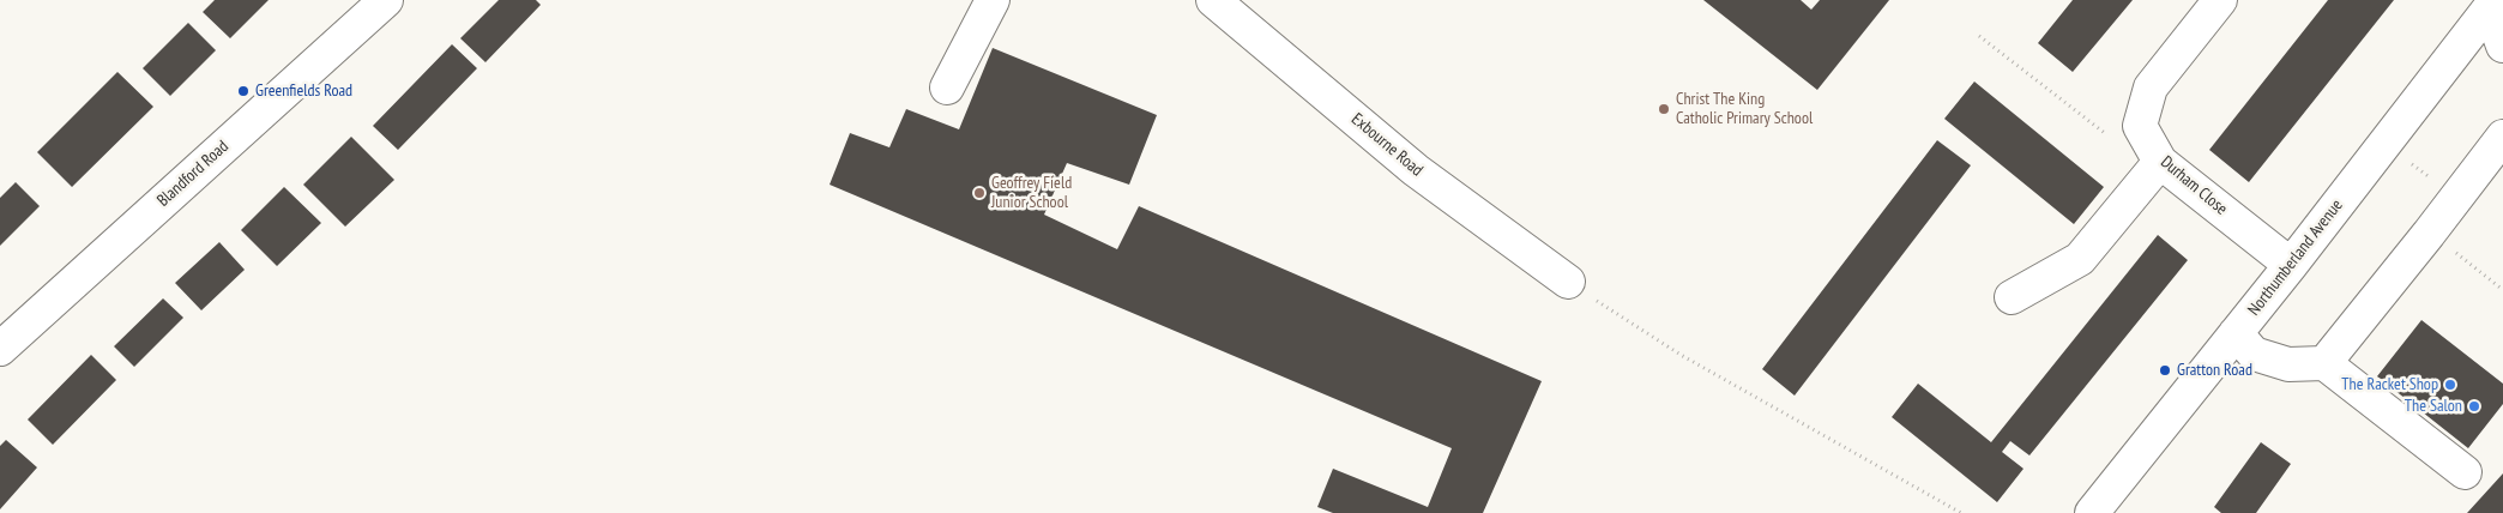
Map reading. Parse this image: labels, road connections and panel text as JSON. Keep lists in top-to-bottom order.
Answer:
{
  "streets": {
    "street": [
      "Exbourne Road",
      "Blandford Road",
      "Durham Close",
      "Northumberland Avenue"
    ]
  },
  "crossings": [
    ["Durham Close", "Northumberland Avenue"]
  ],
  "places": [
    "Greenfields Road",
    "Christ The King Catholic Primary School",
    "Geoffrey Field Junior School",
    "Gratton Road",
    "The Racket Shop",
    "The Salon"
  ]
}
